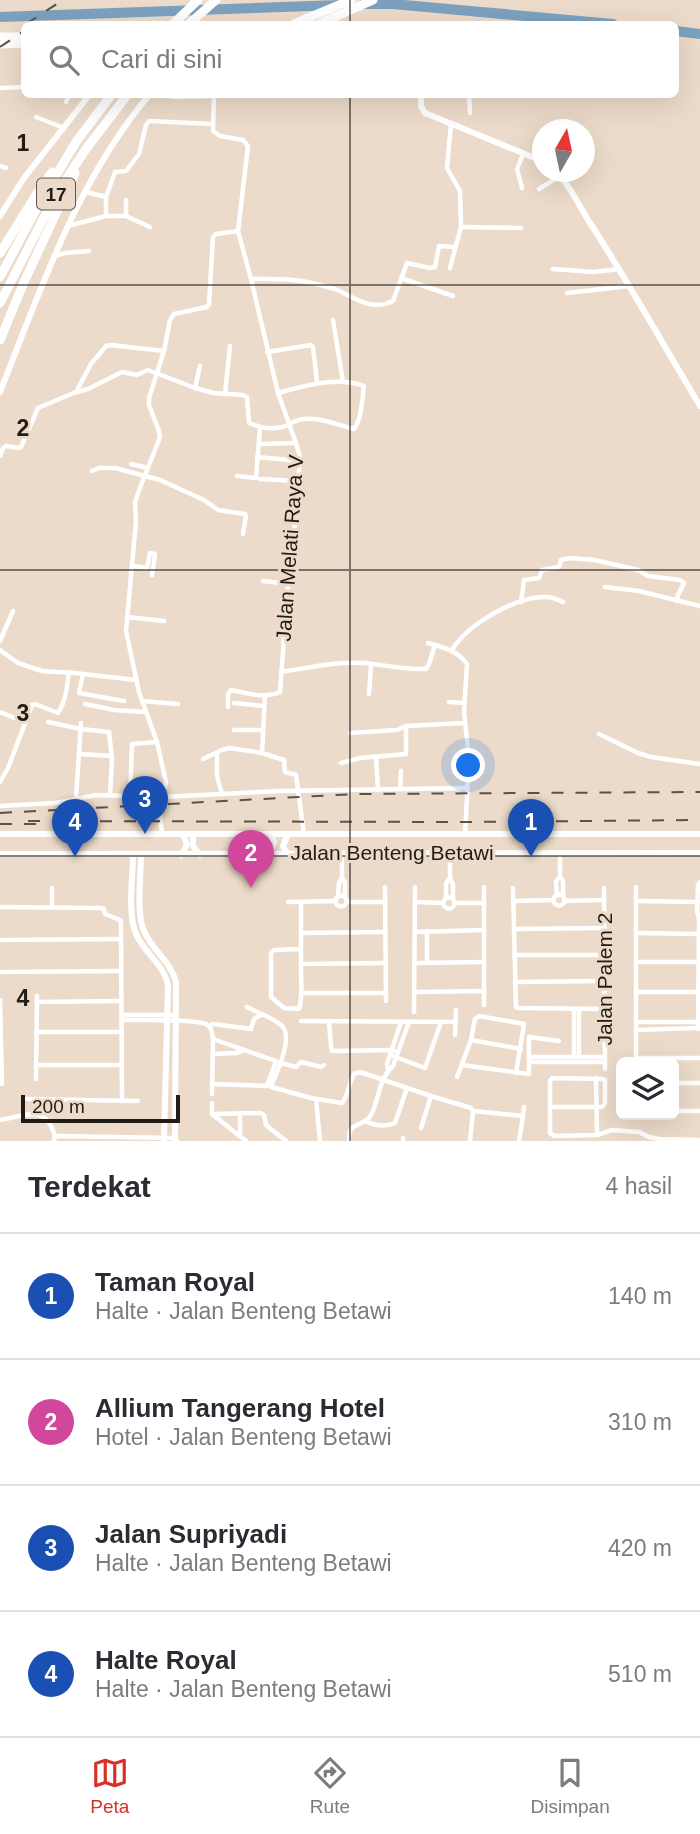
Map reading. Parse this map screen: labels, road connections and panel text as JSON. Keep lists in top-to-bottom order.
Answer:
{
  "streets": {
    "highway": ["17"],
    "main road": ["Jalan Benteng Betawi"],
    "street": ["Jalan Melati Raya V", "Jalan Palem 2"]
  },
  "scale_bar": "200 m",
  "north": "top",
  "page": {
    "search": "Cari di sini",
    "pins": [
      "3",
      "1",
      "4",
      "2"
    ],
    "scale": "200 m",
    "heading": ["Terdekat", "4 hasil"],
    "list": [
      {
        "mark": "1",
        "name": "Taman Royal",
        "note": "Halte · Jalan Benteng Betawi",
        "value": "140 m"
      },
      {
        "mark": "2",
        "name": "Allium Tangerang Hotel",
        "note": "Hotel · Jalan Benteng Betawi",
        "value": "310 m"
      },
      {
        "mark": "3",
        "name": "Jalan Supriyadi",
        "note": "Halte · Jalan Benteng Betawi",
        "value": "420 m"
      },
      {
        "mark": "4",
        "name": "Halte Royal",
        "note": "Halte · Jalan Benteng Betawi",
        "value": "510 m"
      }
    ],
    "nav": ["Peta", "Rute", "Disimpan"]
  },
  "grid": {
    "rows": [
      "1",
      "2",
      "3",
      "4"
    ]
  }
}
